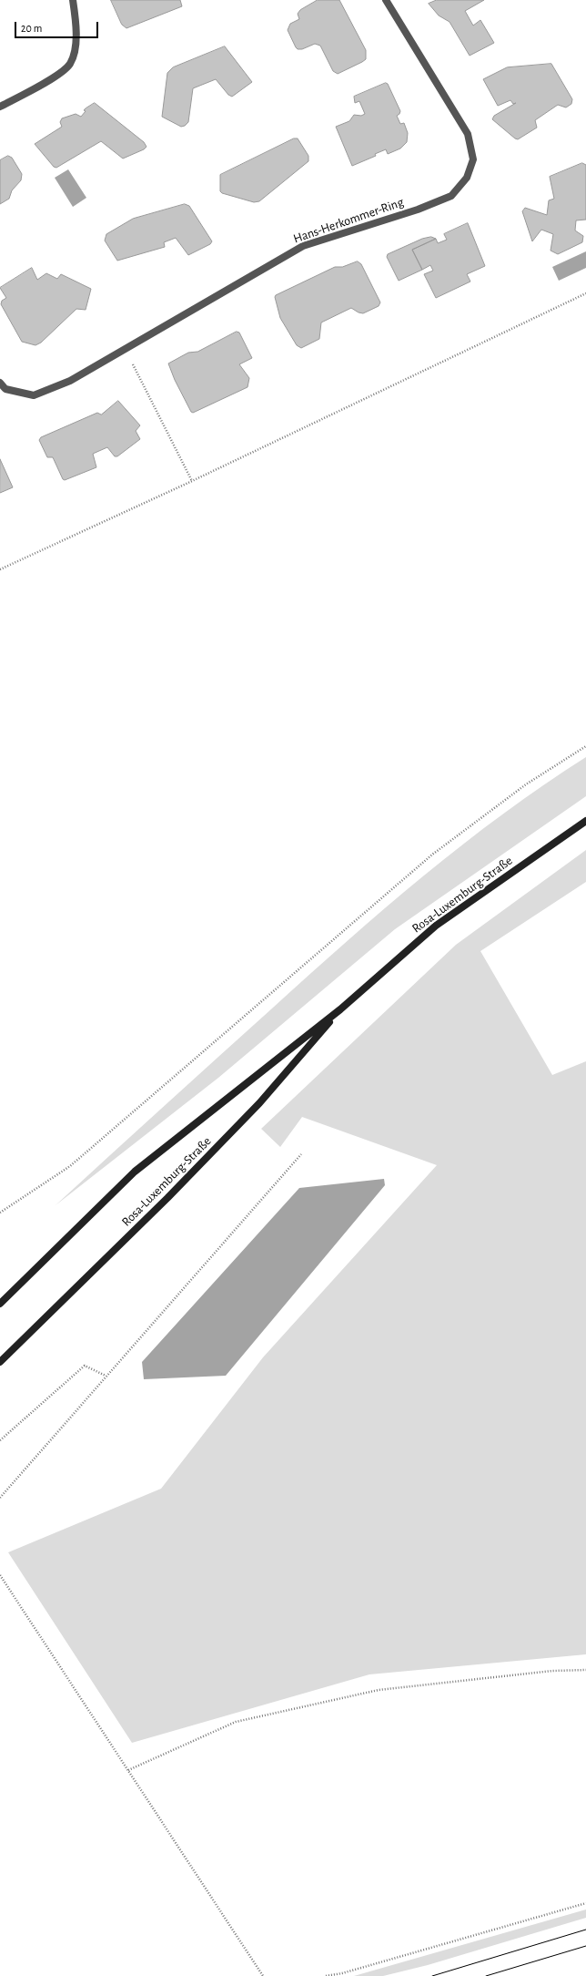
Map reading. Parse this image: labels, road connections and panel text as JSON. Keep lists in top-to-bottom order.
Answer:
{
  "streets": {
    "main road": ["Rosa-Luxemburg-Straße"],
    "street": ["Hans-Herkommer-Ring"]
  },
  "scale_bar": "20 m"
}
